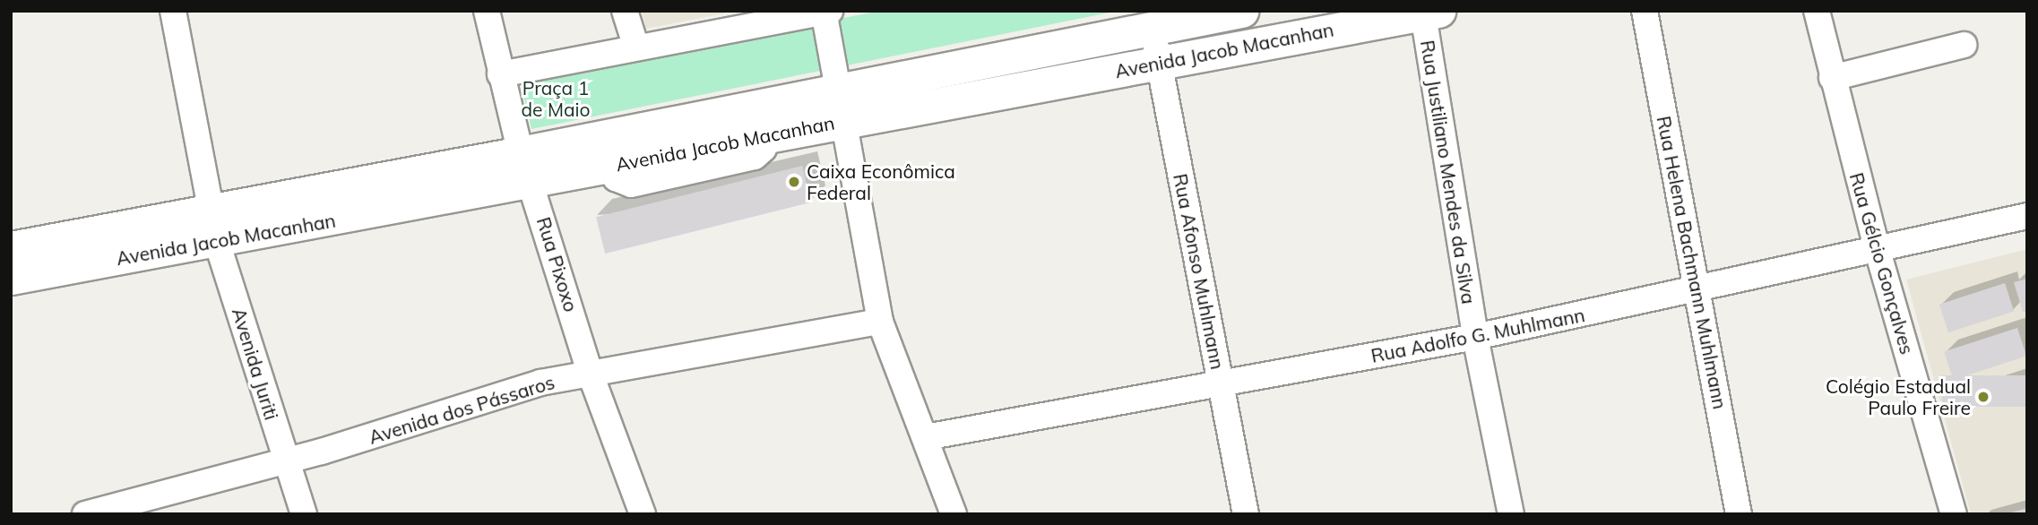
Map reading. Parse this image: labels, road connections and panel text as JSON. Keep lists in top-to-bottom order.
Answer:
{
  "streets": {
    "main road": ["Avenida Jacob Macanhan"],
    "street": [
      "Rua Justiliano Mendes da Silva",
      "Rua Helena Bachmann Muhlmann",
      "Rua Gélcio Gonçalves",
      "Rua Pixoxo",
      "Rua Afonso Muhlmann",
      "Rua Adolfo G. Muhlmann",
      "Avenida Juriti",
      "Avenida dos Pássaros"
    ]
  },
  "crossings": [
    ["Avenida Jacob Macanhan", "Rua Justiliano Mendes da Silva"],
    ["Avenida Jacob Macanhan", "Rua Pixoxo"],
    ["Avenida Jacob Macanhan", "Rua Afonso Muhlmann"],
    ["Avenida Jacob Macanhan", "Avenida Juriti"],
    ["Rua Justiliano Mendes da Silva", "Rua Adolfo G. Muhlmann"],
    ["Rua Helena Bachmann Muhlmann", "Rua Adolfo G. Muhlmann"],
    ["Rua Gélcio Gonçalves", "Rua Adolfo G. Muhlmann"],
    ["Rua Pixoxo", "Avenida dos Pássaros"],
    ["Rua Afonso Muhlmann", "Rua Adolfo G. Muhlmann"],
    ["Avenida Juriti", "Avenida dos Pássaros"]
  ],
  "parks": ["Praça 1 de Maio"],
  "places": ["Caixa Econômica Federal", "Colégio Estadual Paulo Freire"]
}
